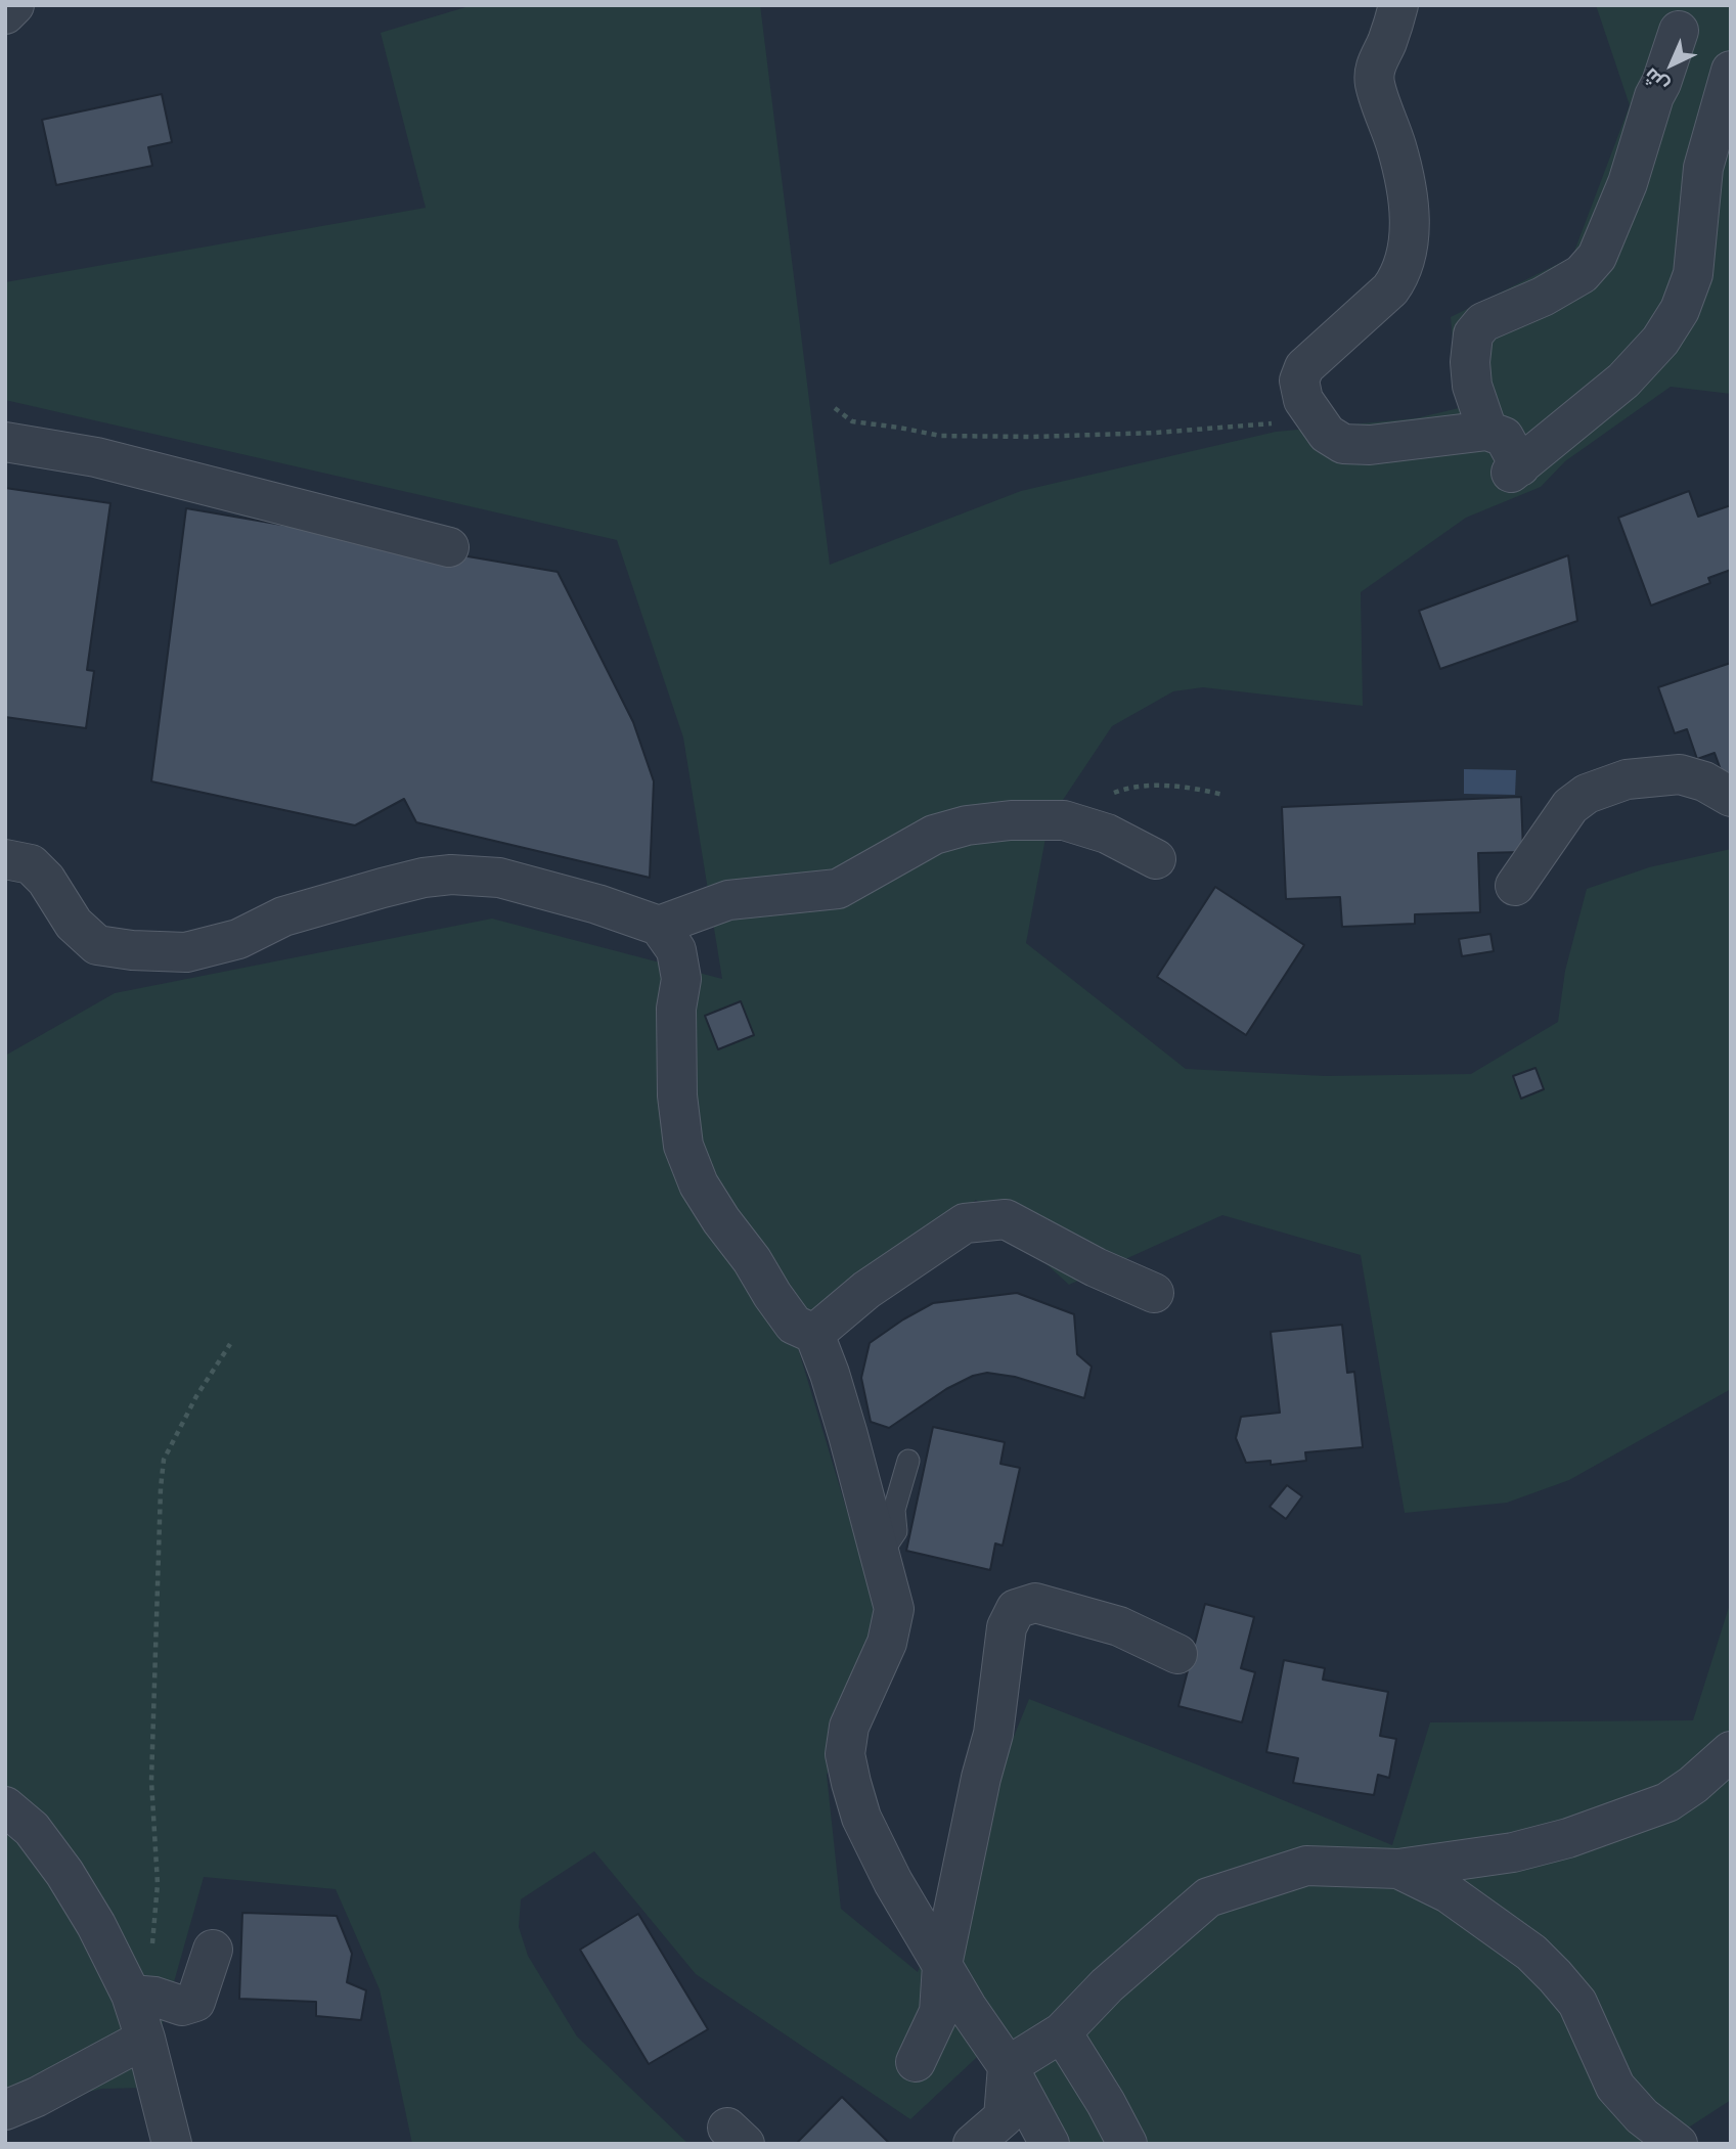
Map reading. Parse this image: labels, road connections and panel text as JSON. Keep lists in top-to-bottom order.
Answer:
{
  "north": "bottom left"
}
